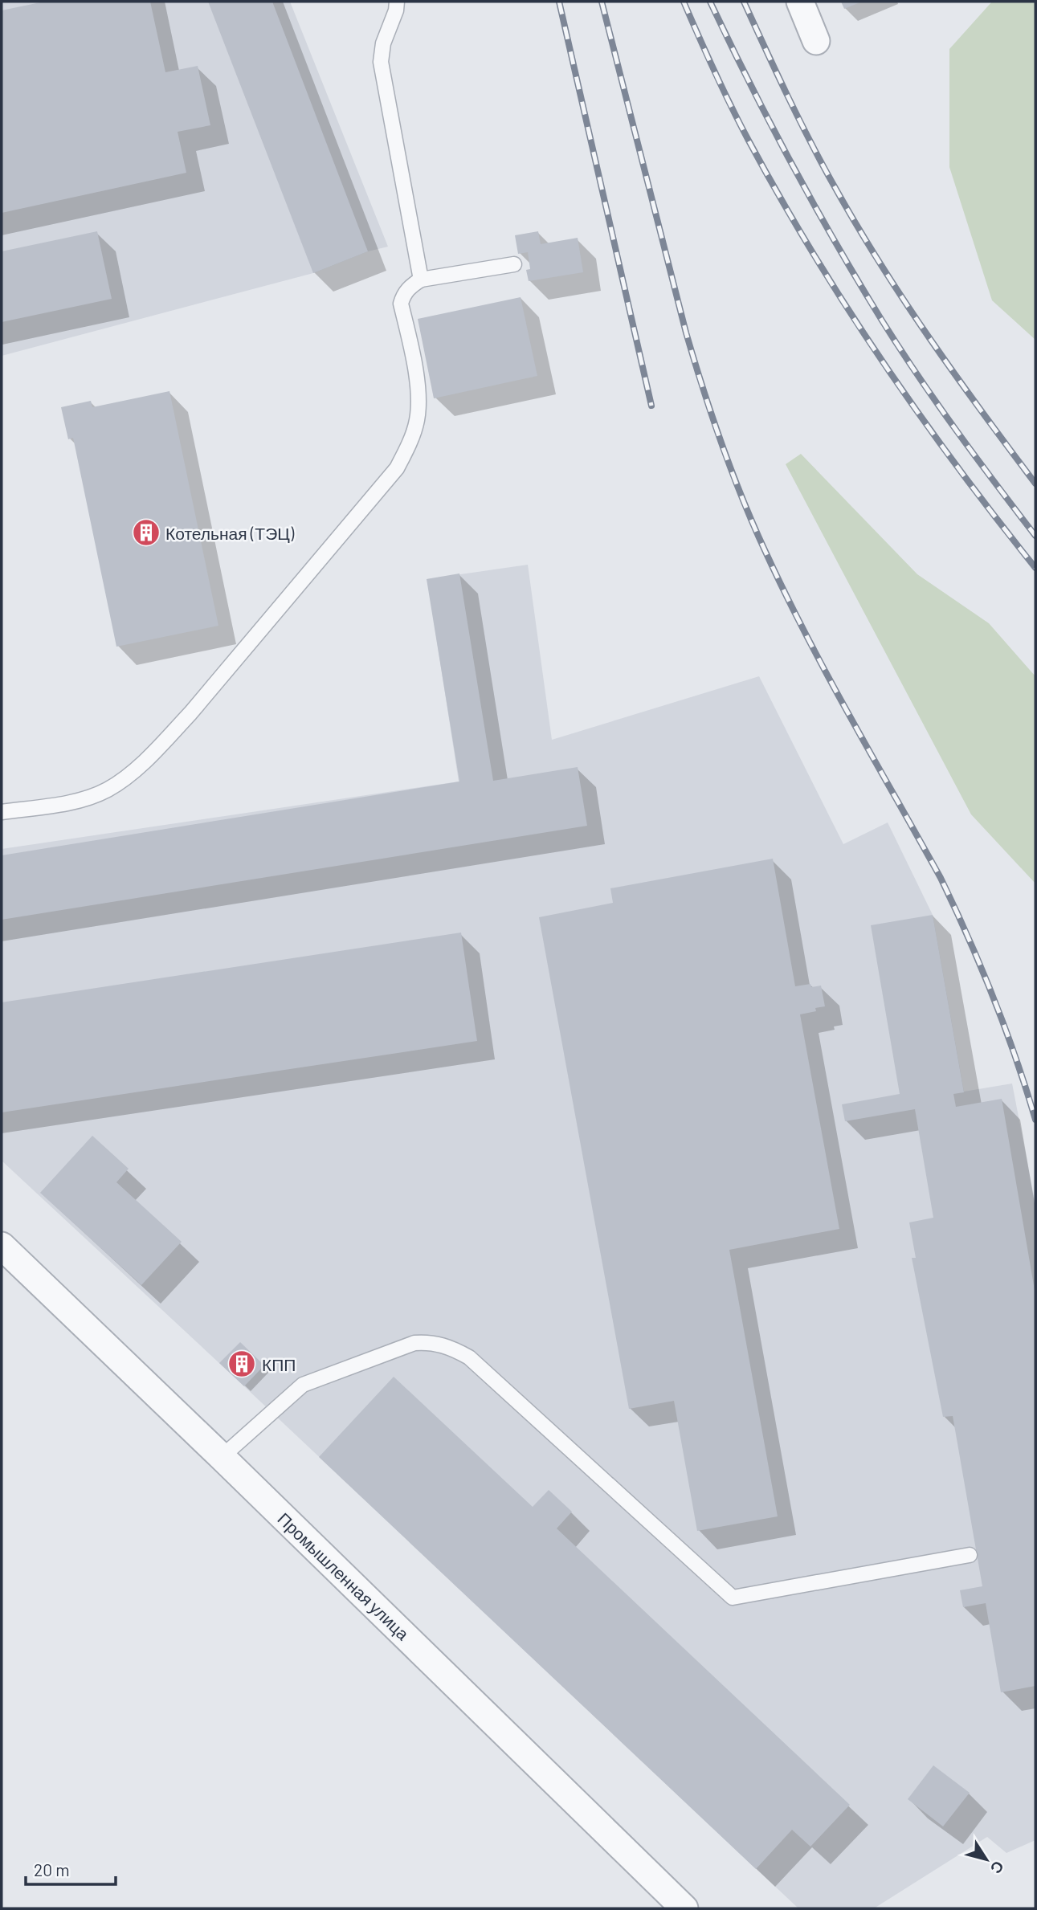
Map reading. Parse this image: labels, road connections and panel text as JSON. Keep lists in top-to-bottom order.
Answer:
{
  "streets": {
    "street": ["Промышленная улица"]
  },
  "places": {
    "building": ["Котельная (ТЭЦ)", "КПП"]
  },
  "scale_bar": "20 m",
  "north": "bottom right"
}
